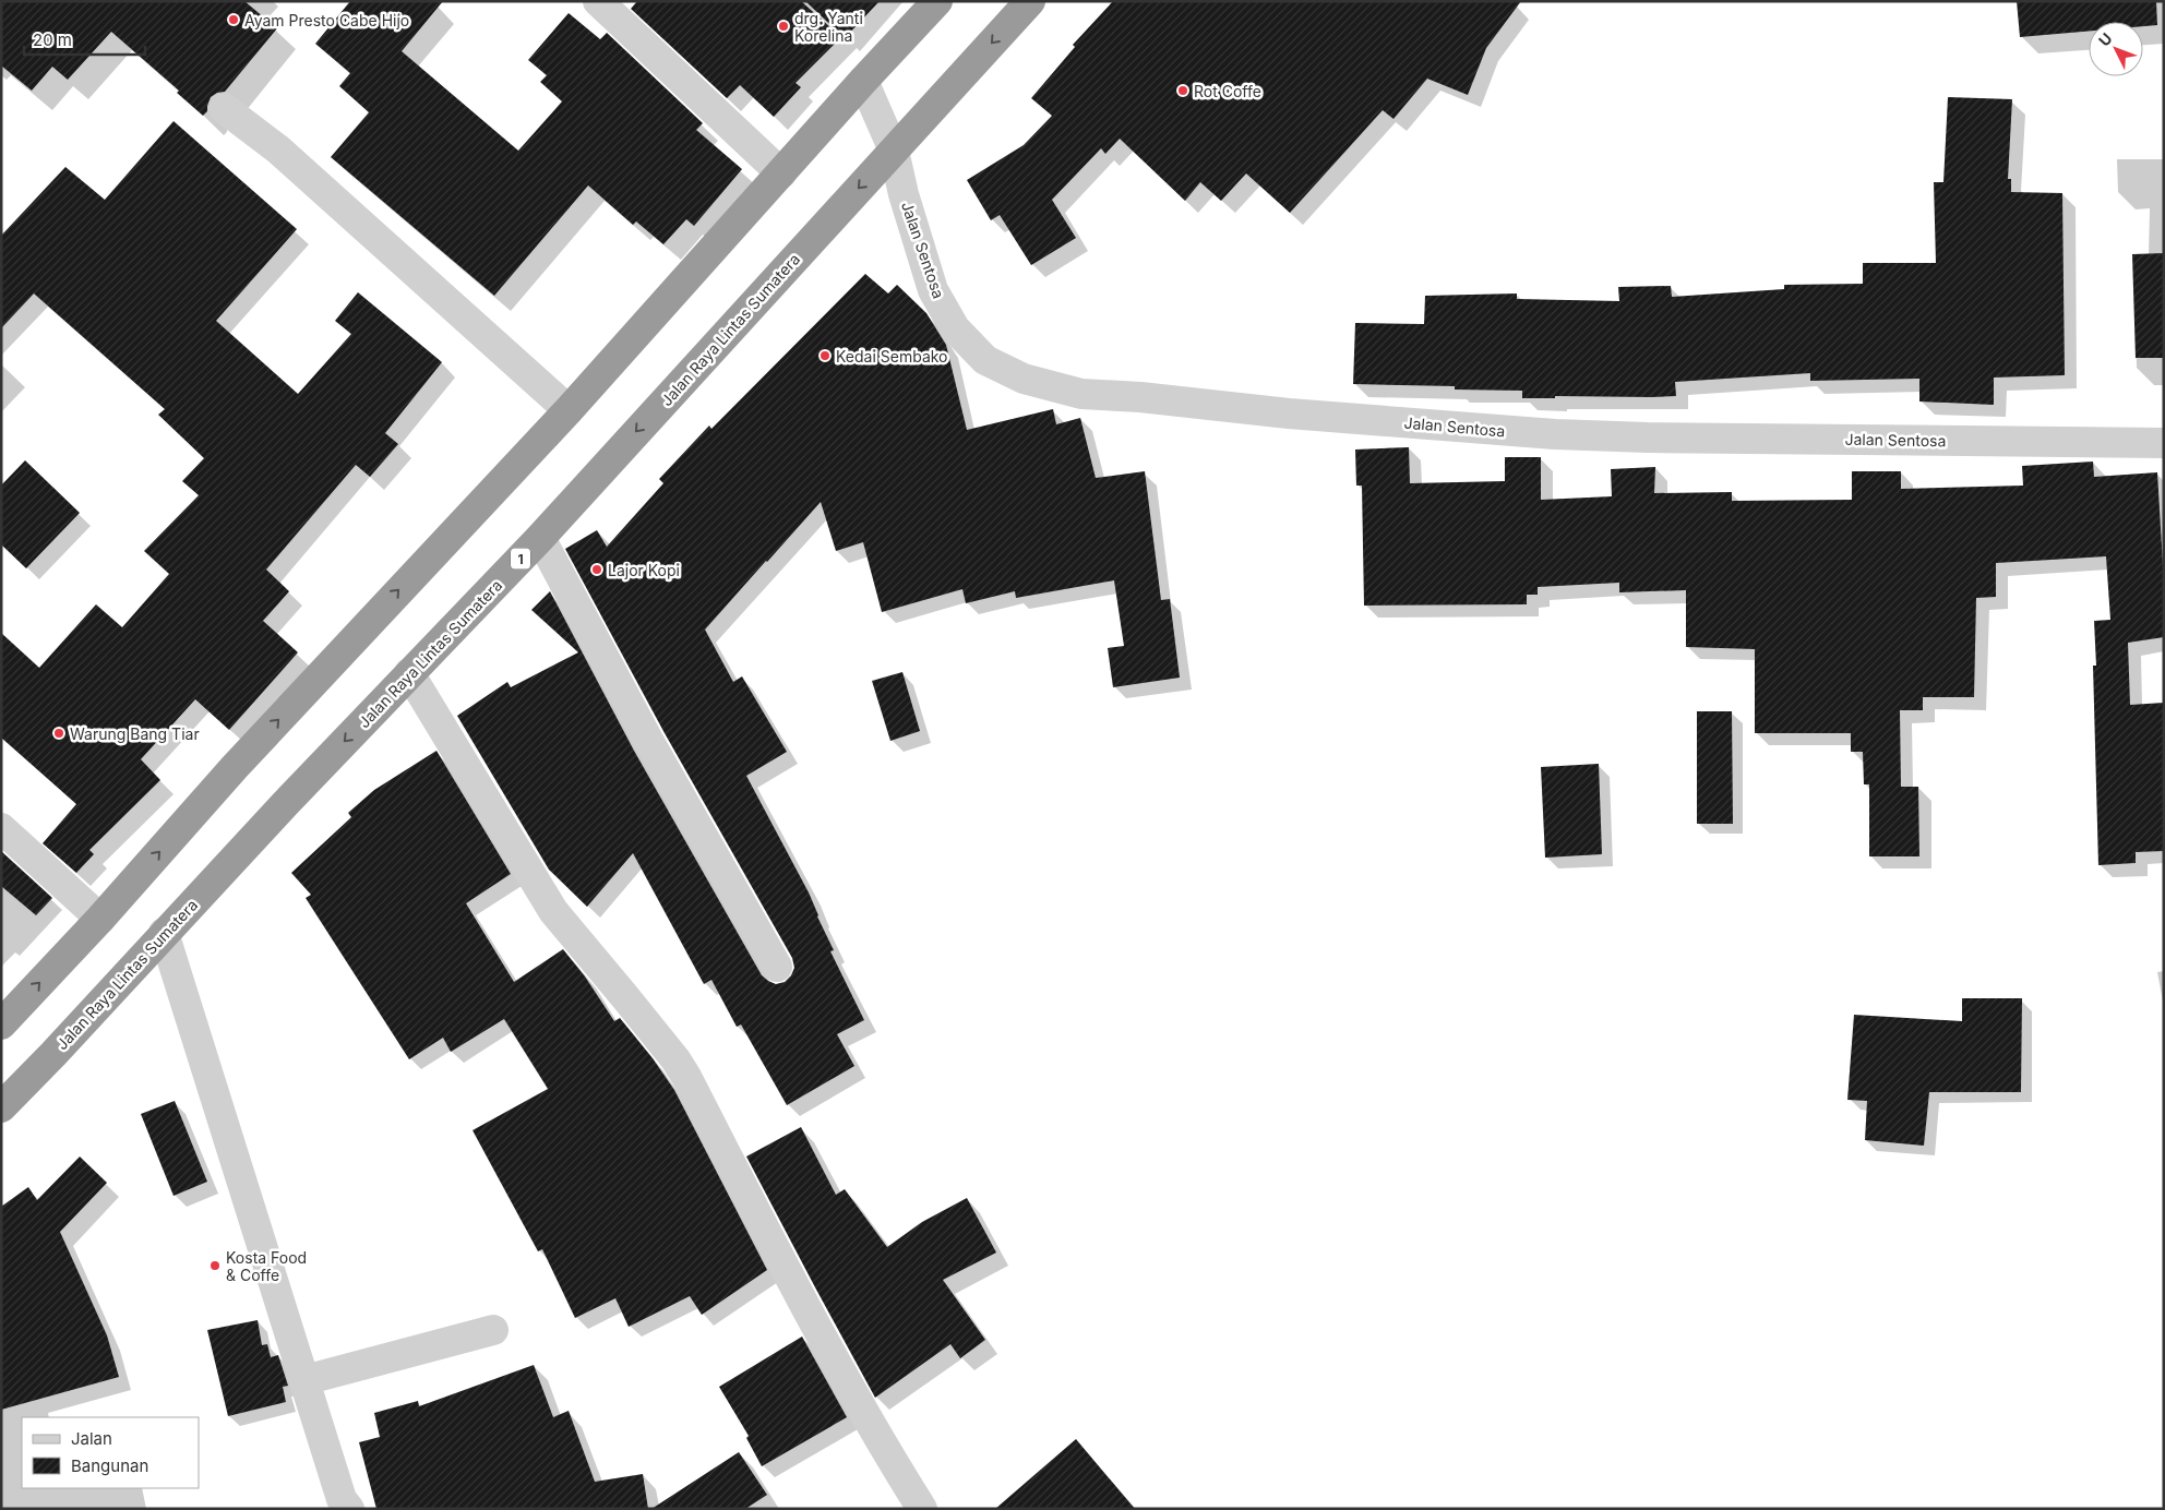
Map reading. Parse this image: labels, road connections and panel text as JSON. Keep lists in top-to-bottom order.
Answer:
{
  "streets": {
    "highway": ["Jalan Raya Lintas Sumatera", "1"],
    "street": ["Jalan Sentosa"]
  },
  "crossings": [
    ["Jalan Sentosa", "Jalan Raya Lintas Sumatera"]
  ],
  "places": [
    "Ayam Presto Cabe Hijo",
    "drg. Yanti Korelina",
    "Rot Coffe",
    "Kedai Sembako",
    "Lajor Kopi",
    "Warung Bang Tiar",
    "Kosta Food & Coffe"
  ],
  "legend": ["Jalan", "Bangunan"],
  "scale_bar": "20 m",
  "north": "top left"
}
